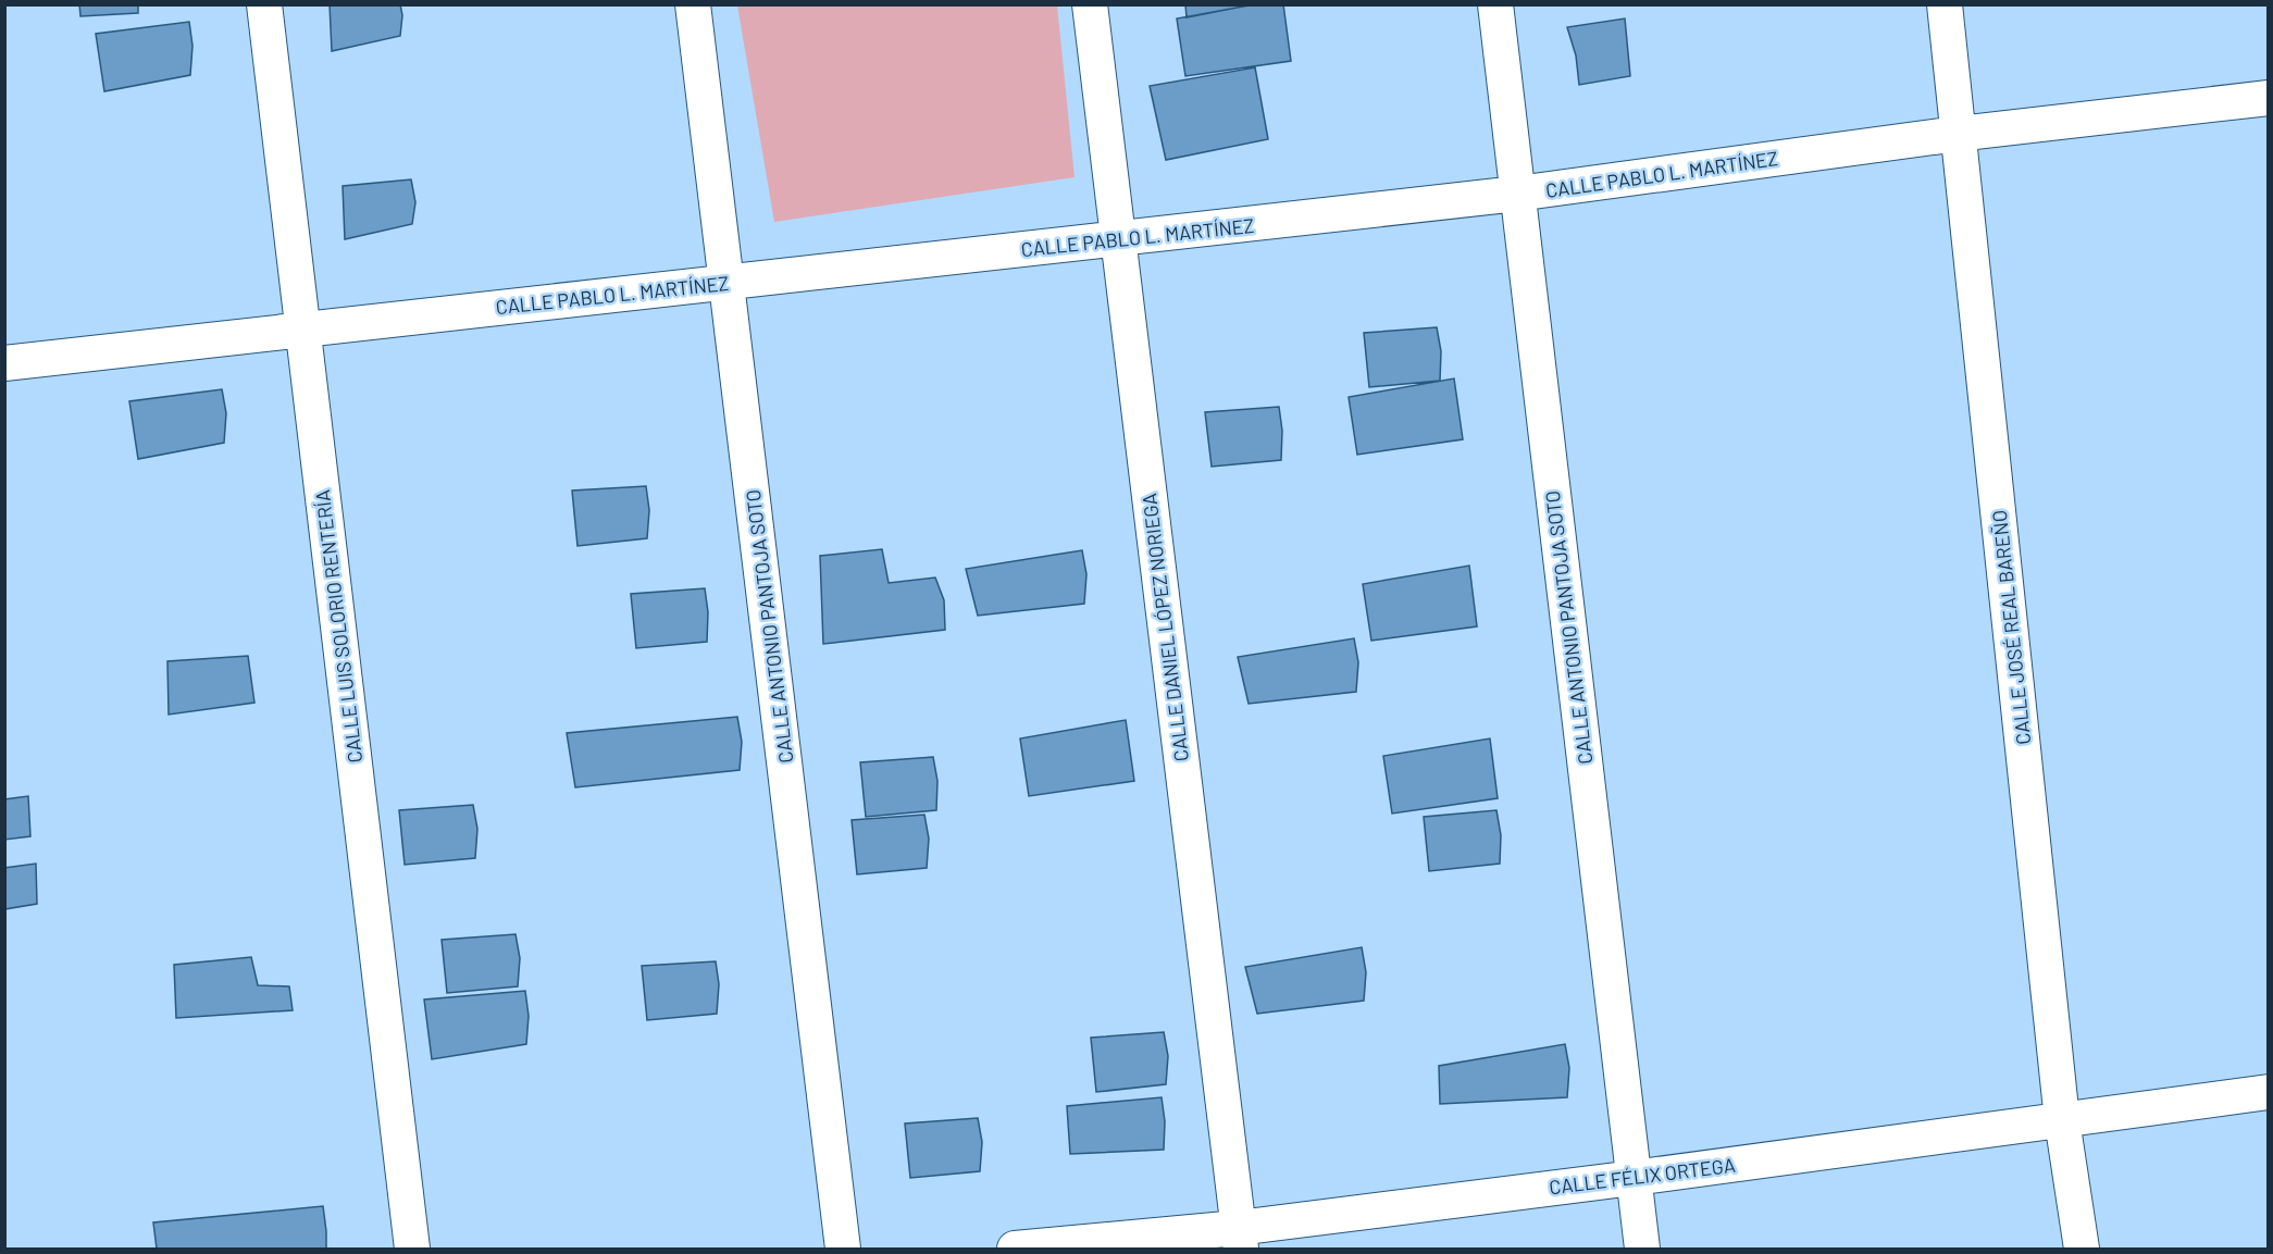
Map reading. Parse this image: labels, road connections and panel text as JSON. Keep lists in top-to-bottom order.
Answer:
{
  "streets": {
    "street": [
      "CALLE PABLO L. MARTÍNEZ",
      "CALLE LUIS SOLORIO RENTERÍA",
      "CALLE ANTONIO PANTOJA SOTO",
      "CALLE DANIEL LÓPEZ NORIEGA",
      "CALLE JOSÉ REAL BAREÑO",
      "CALLE FÉLIX ORTEGA"
    ]
  },
  "crossings": [
    ["CALLE PABLO L. MARTÍNEZ", "CALLE LUIS SOLORIO RENTERÍA"],
    ["CALLE PABLO L. MARTÍNEZ", "CALLE ANTONIO PANTOJA SOTO"],
    ["CALLE PABLO L. MARTÍNEZ", "CALLE DANIEL LÓPEZ NORIEGA"],
    ["CALLE PABLO L. MARTÍNEZ", "CALLE JOSÉ REAL BAREÑO"],
    ["CALLE ANTONIO PANTOJA SOTO", "CALLE FÉLIX ORTEGA"],
    ["CALLE DANIEL LÓPEZ NORIEGA", "CALLE FÉLIX ORTEGA"],
    ["CALLE JOSÉ REAL BAREÑO", "CALLE FÉLIX ORTEGA"]
  ]
}
